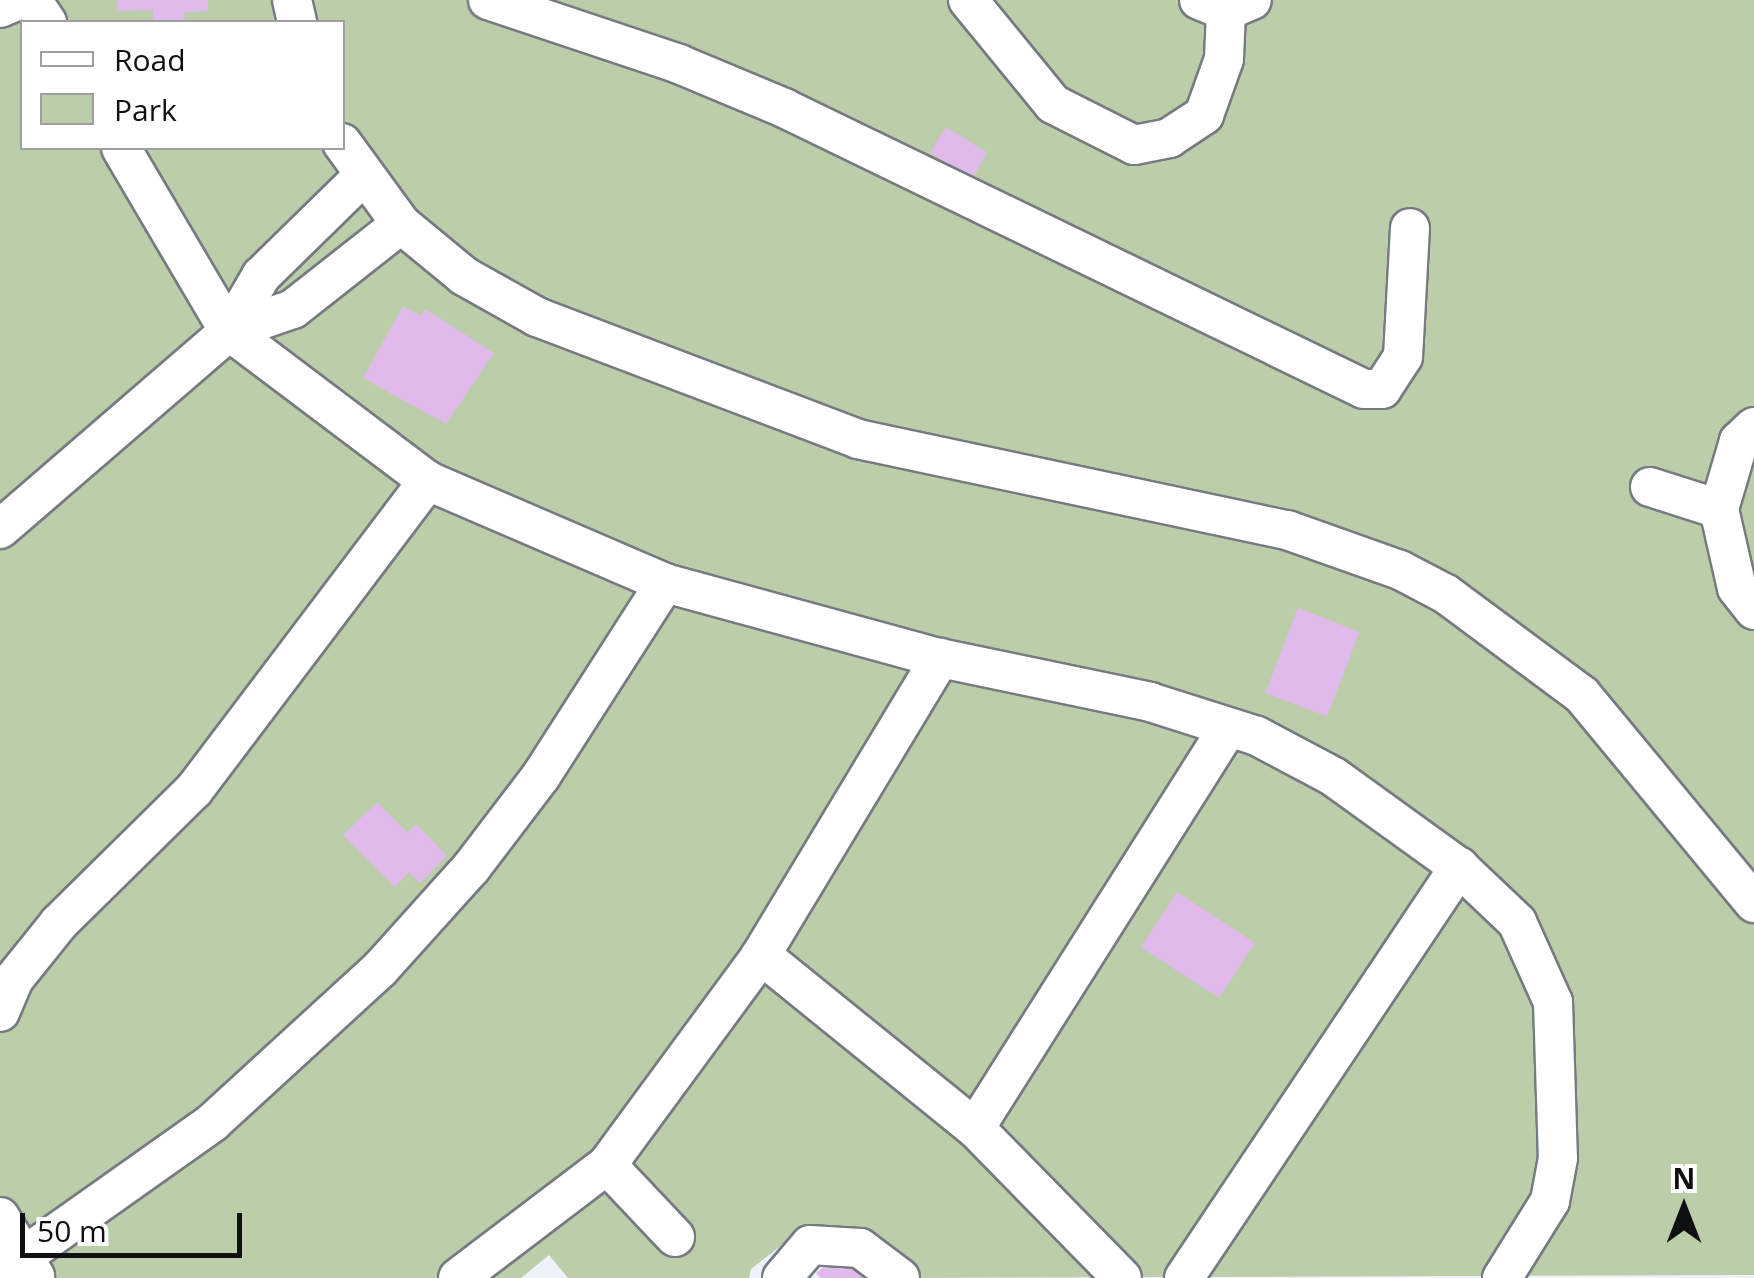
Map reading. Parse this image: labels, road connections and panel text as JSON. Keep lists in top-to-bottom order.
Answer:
{
  "legend": ["Road", "Park"],
  "scale_bar": "50 m",
  "north": "top"
}
